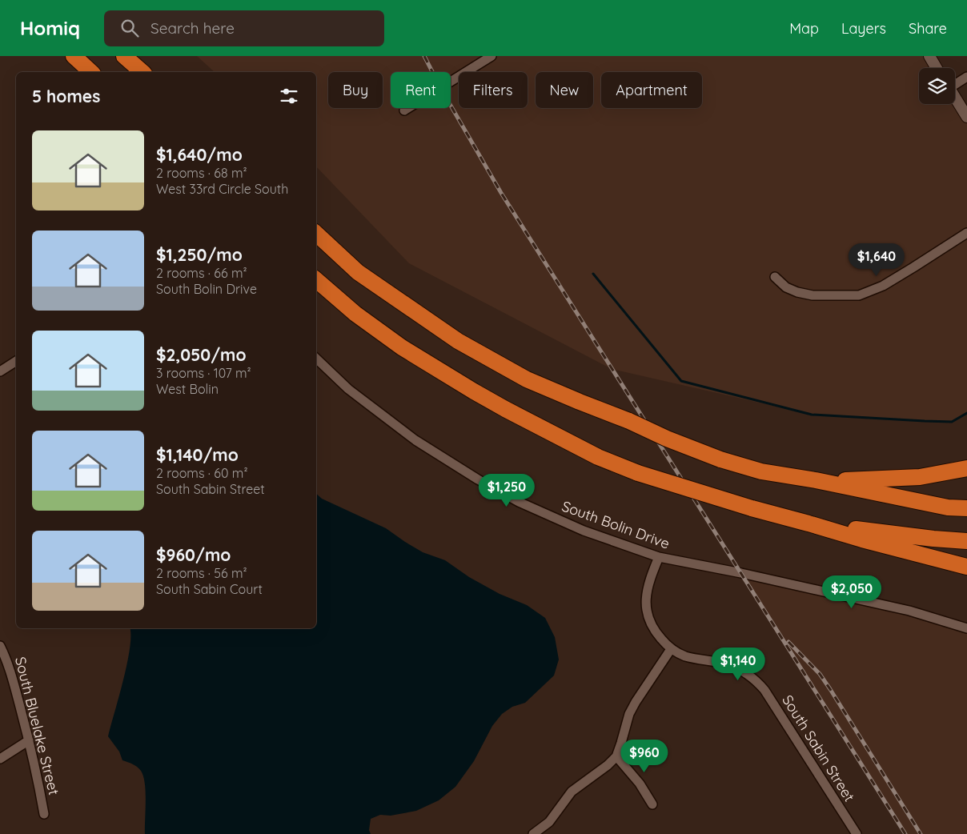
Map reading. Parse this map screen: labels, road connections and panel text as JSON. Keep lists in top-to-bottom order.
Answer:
{
  "streets": {
    "street": ["South Bolin Drive", "South Bluelake Street", "South Sabin Street"]
  },
  "crossings": [
    ["South Bolin Drive", "South Sabin Street"]
  ],
  "page": {
    "header": "Homiq",
    "search": "Search here",
    "nav": ["Map", "Layers", "Share"],
    "chip": [
      "Buy",
      "Rent",
      "Filters",
      "New",
      "Apartment"
    ],
    "heading": "5 homes",
    "list": [
      {
        "name": "$1,640/mo",
        "note": "2 rooms · 68 m² · West 33rd Circle South"
      },
      {
        "name": "$1,250/mo",
        "note": "2 rooms · 66 m² · South Bolin Drive"
      },
      {
        "name": "$2,050/mo",
        "note": "3 rooms · 107 m² · West Bolin"
      },
      {
        "name": "$1,140/mo",
        "note": "2 rooms · 60 m² · South Sabin Street"
      },
      {
        "name": "$960/mo",
        "note": "2 rooms · 56 m² · South Sabin Court"
      }
    ],
    "price": [
      "$1,640",
      "$1,250",
      "$2,050",
      "$1,140",
      "$960"
    ]
  }
}
